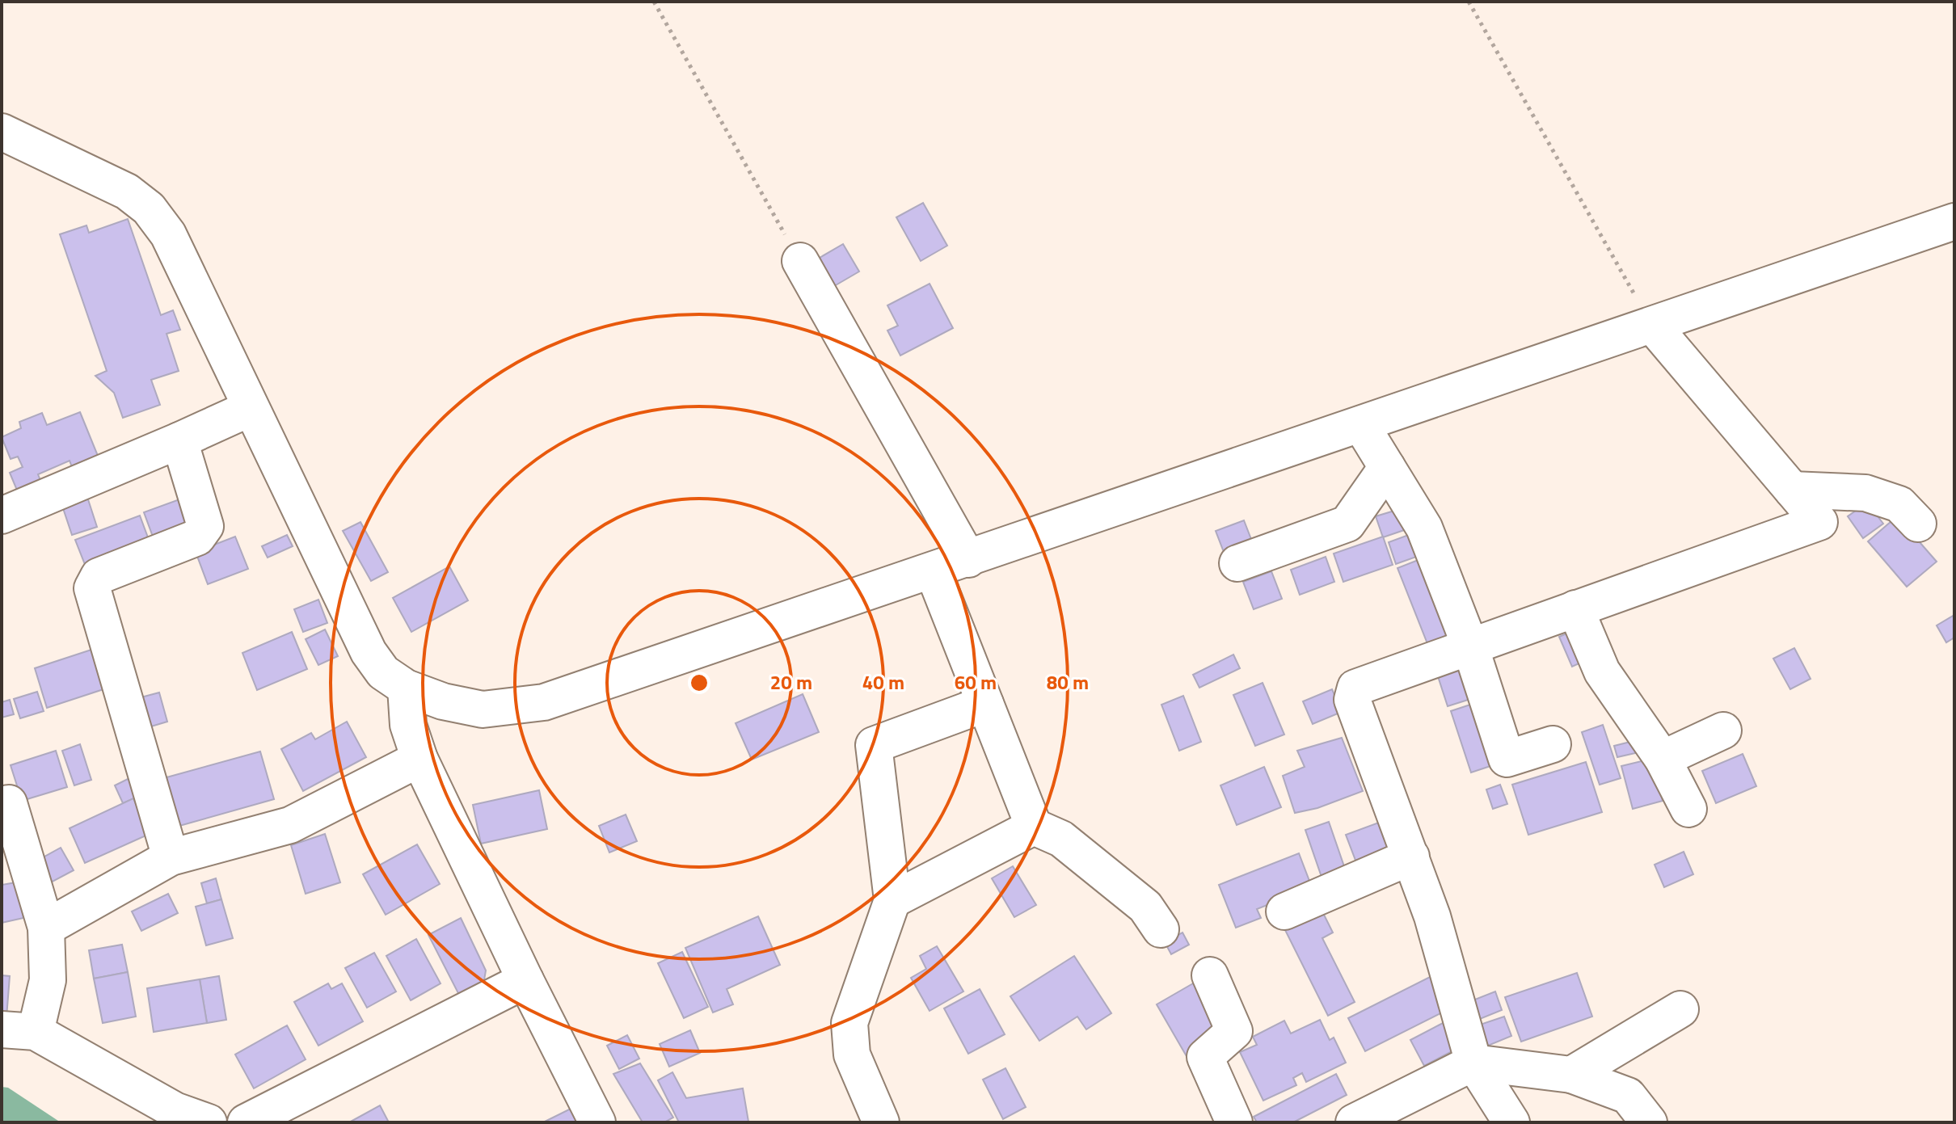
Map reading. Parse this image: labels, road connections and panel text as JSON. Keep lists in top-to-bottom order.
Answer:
{
  "rings": [
    "20 m",
    "40 m",
    "60 m",
    "80 m"
  ]
}
